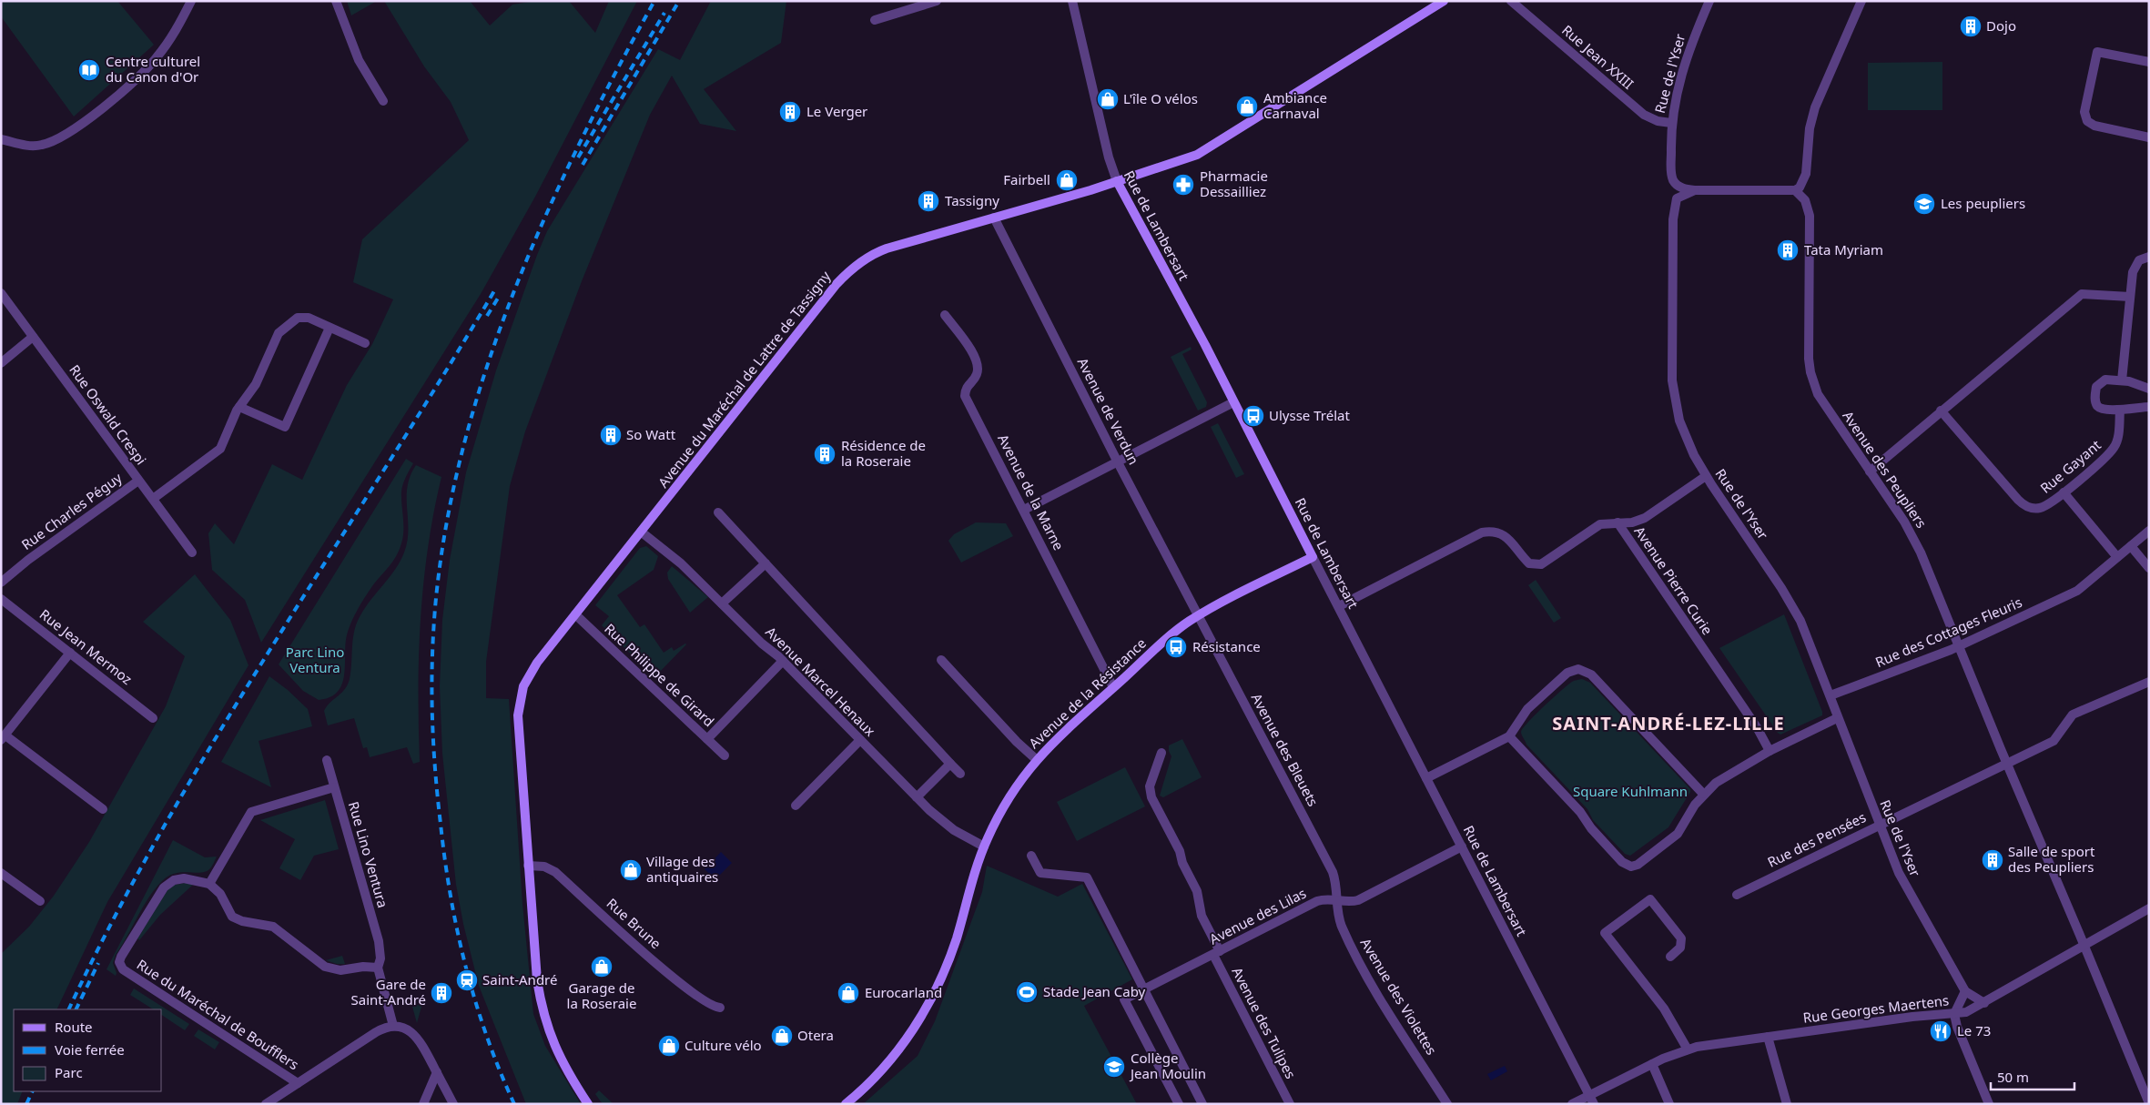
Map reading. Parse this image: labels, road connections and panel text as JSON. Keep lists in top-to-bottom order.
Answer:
{
  "streets": {
    "main road": ["Rue de Lambersart", "Avenue du Maréchal de Lattre de Tassigny", "Avenue de la Résistance"],
    "street": [
      "Rue Jean XXIII",
      "Rue de l'Yser",
      "Avenue de Verdun",
      "Rue Oswald Crespi",
      "Rue Gayant",
      "Avenue des Peupliers",
      "Avenue de la Marne",
      "Rue Charles Péguy",
      "Avenue Pierre Curie",
      "Rue des Cottages Fleuris",
      "Rue Jean Mermoz",
      "Rue Philippe de Girard",
      "Avenue Marcel Henaux",
      "Avenue des Bleuets",
      "Rue des Pensées",
      "Rue Lino Ventura",
      "Avenue des Lilas",
      "Rue Brune",
      "Avenue des Violettes",
      "Rue Georges Maertens",
      "Rue du Maréchal de Boufflers",
      "Avenue des Tulipes"
    ]
  },
  "crossings": [
    ["Rue Jean XXIII", "Rue de l'Yser"],
    ["Rue de l'Yser", "Rue des Cottages Fleuris"],
    ["Rue de l'Yser", "Rue des Pensées"],
    ["Rue de l'Yser", "Rue Georges Maertens"],
    ["Rue de Lambersart", "Avenue du Maréchal de Lattre de Tassigny"],
    ["Rue de Lambersart", "Avenue de la Résistance"],
    ["Rue de Lambersart", "Avenue des Lilas"],
    ["Rue de Lambersart", "Rue Georges Maertens"],
    ["Avenue du Maréchal de Lattre de Tassigny", "Avenue de Verdun"],
    ["Avenue du Maréchal de Lattre de Tassigny", "Rue Philippe de Girard"],
    ["Avenue du Maréchal de Lattre de Tassigny", "Avenue Marcel Henaux"],
    ["Avenue du Maréchal de Lattre de Tassigny", "Rue Brune"],
    ["Avenue de Verdun", "Avenue de la Résistance"],
    ["Avenue de Verdun", "Avenue des Bleuets"],
    ["Rue Oswald Crespi", "Rue Charles Péguy"],
    ["Avenue des Peupliers", "Rue des Cottages Fleuris"],
    ["Avenue des Peupliers", "Rue des Pensées"],
    ["Avenue des Peupliers", "Rue Georges Maertens"],
    ["Avenue de la Marne", "Avenue de la Résistance"],
    ["Avenue Marcel Henaux", "Avenue de la Résistance"],
    ["Avenue de la Résistance", "Avenue des Bleuets"],
    ["Avenue des Bleuets", "Avenue des Lilas"],
    ["Avenue des Bleuets", "Avenue des Violettes"],
    ["Avenue des Lilas", "Avenue des Violettes"],
    ["Avenue des Lilas", "Avenue des Tulipes"]
  ],
  "districts": ["SAINT-ANDRÉ-LEZ-LILLE"],
  "parks": ["Parc Lino Ventura", "Square Kuhlmann"],
  "places": {
    "building": [
      "Dojo",
      "Le Verger",
      "Tassigny",
      "Tata Myriam",
      "So Watt",
      "Résidence de la Roseraie",
      "Salle de sport des Peupliers",
      "Gare de Saint-André"
    ],
    "library": ["Centre culturel du Canon d'Or"],
    "shop": [
      "L'île O vélos",
      "Ambiance Carnaval",
      "Fairbell",
      "Village des antiquaires",
      "Garage de la Roseraie",
      "Eurocarland",
      "Otera",
      "Culture vélo"
    ],
    "pharmacy": ["Pharmacie Dessailliez"],
    "school or university": ["Les peupliers", "Collège Jean Moulin"],
    "bus stop": ["Ulysse Trélat", "Résistance"],
    "station": ["Saint-André"],
    "sports": ["Stade Jean Caby"],
    "restaurant": ["Le 73"]
  },
  "legend": ["Route", "Voie ferrée", "Parc"],
  "scale_bar": "50 m"
}
